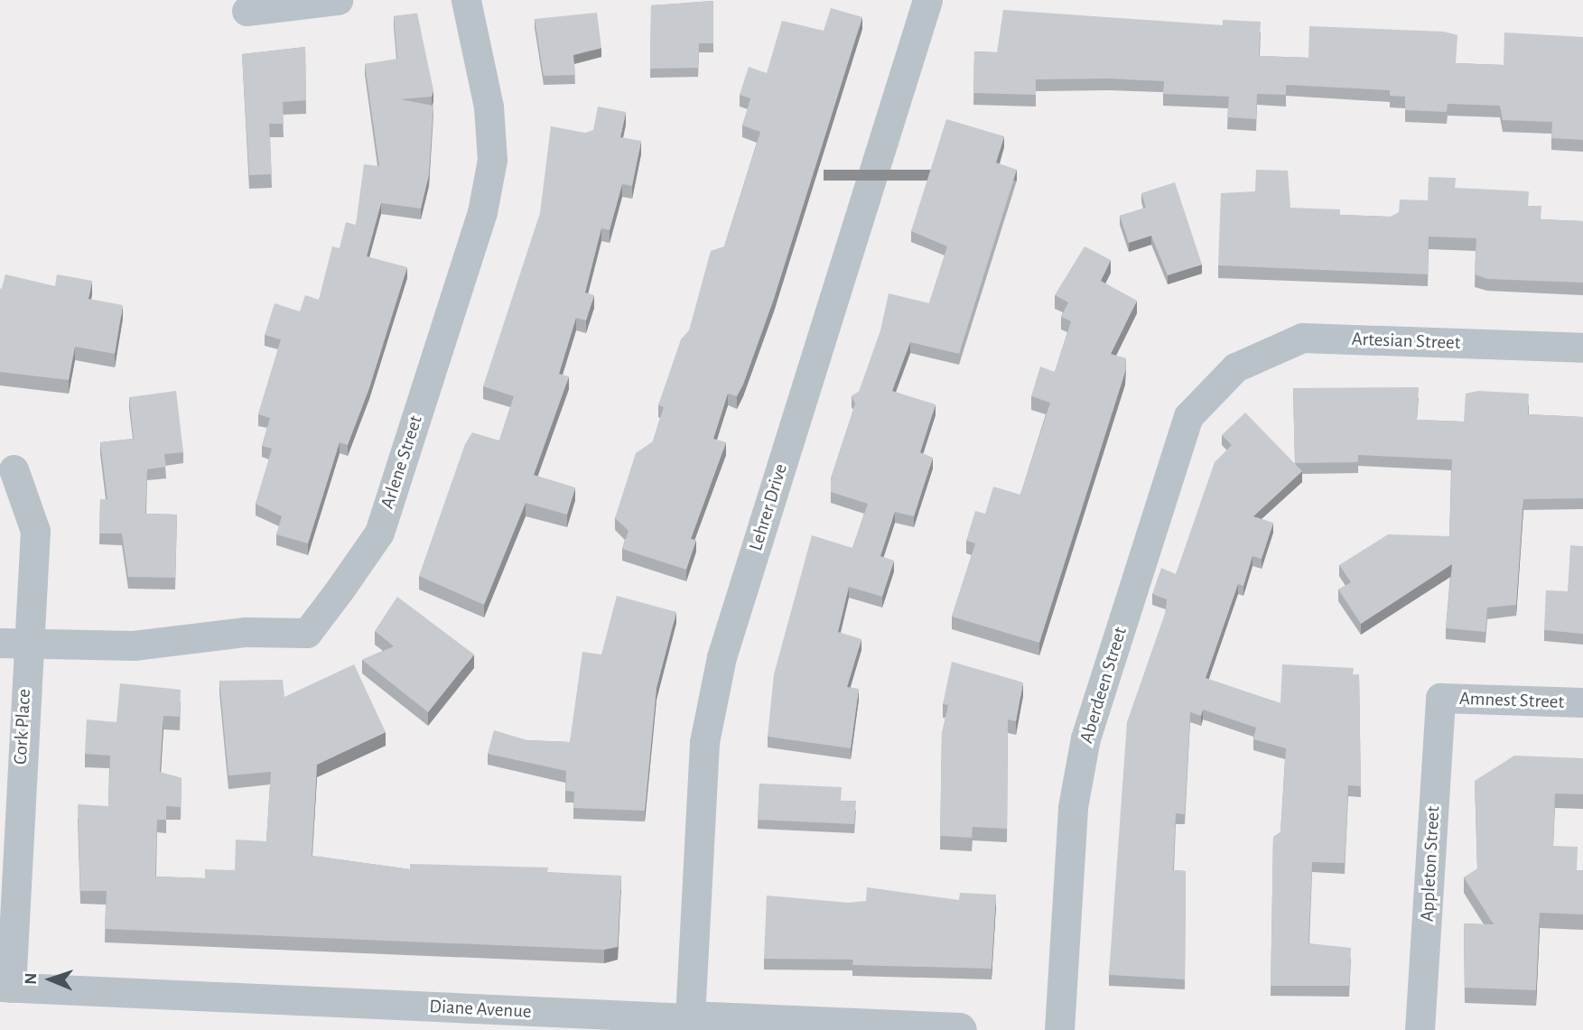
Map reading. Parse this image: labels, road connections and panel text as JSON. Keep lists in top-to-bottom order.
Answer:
{
  "streets": {
    "street": [
      "Artesian Street",
      "Arlene Street",
      "Lehrer Drive",
      "Aberdeen Street",
      "Amnest Street",
      "Cork Place",
      "Appleton Street",
      "Diane Avenue"
    ]
  },
  "crossings": [
    ["Artesian Street", "Aberdeen Street"],
    ["Arlene Street", "Cork Place"],
    ["Lehrer Drive", "Diane Avenue"],
    ["Amnest Street", "Appleton Street"],
    ["Cork Place", "Diane Avenue"]
  ],
  "north": "left"
}
